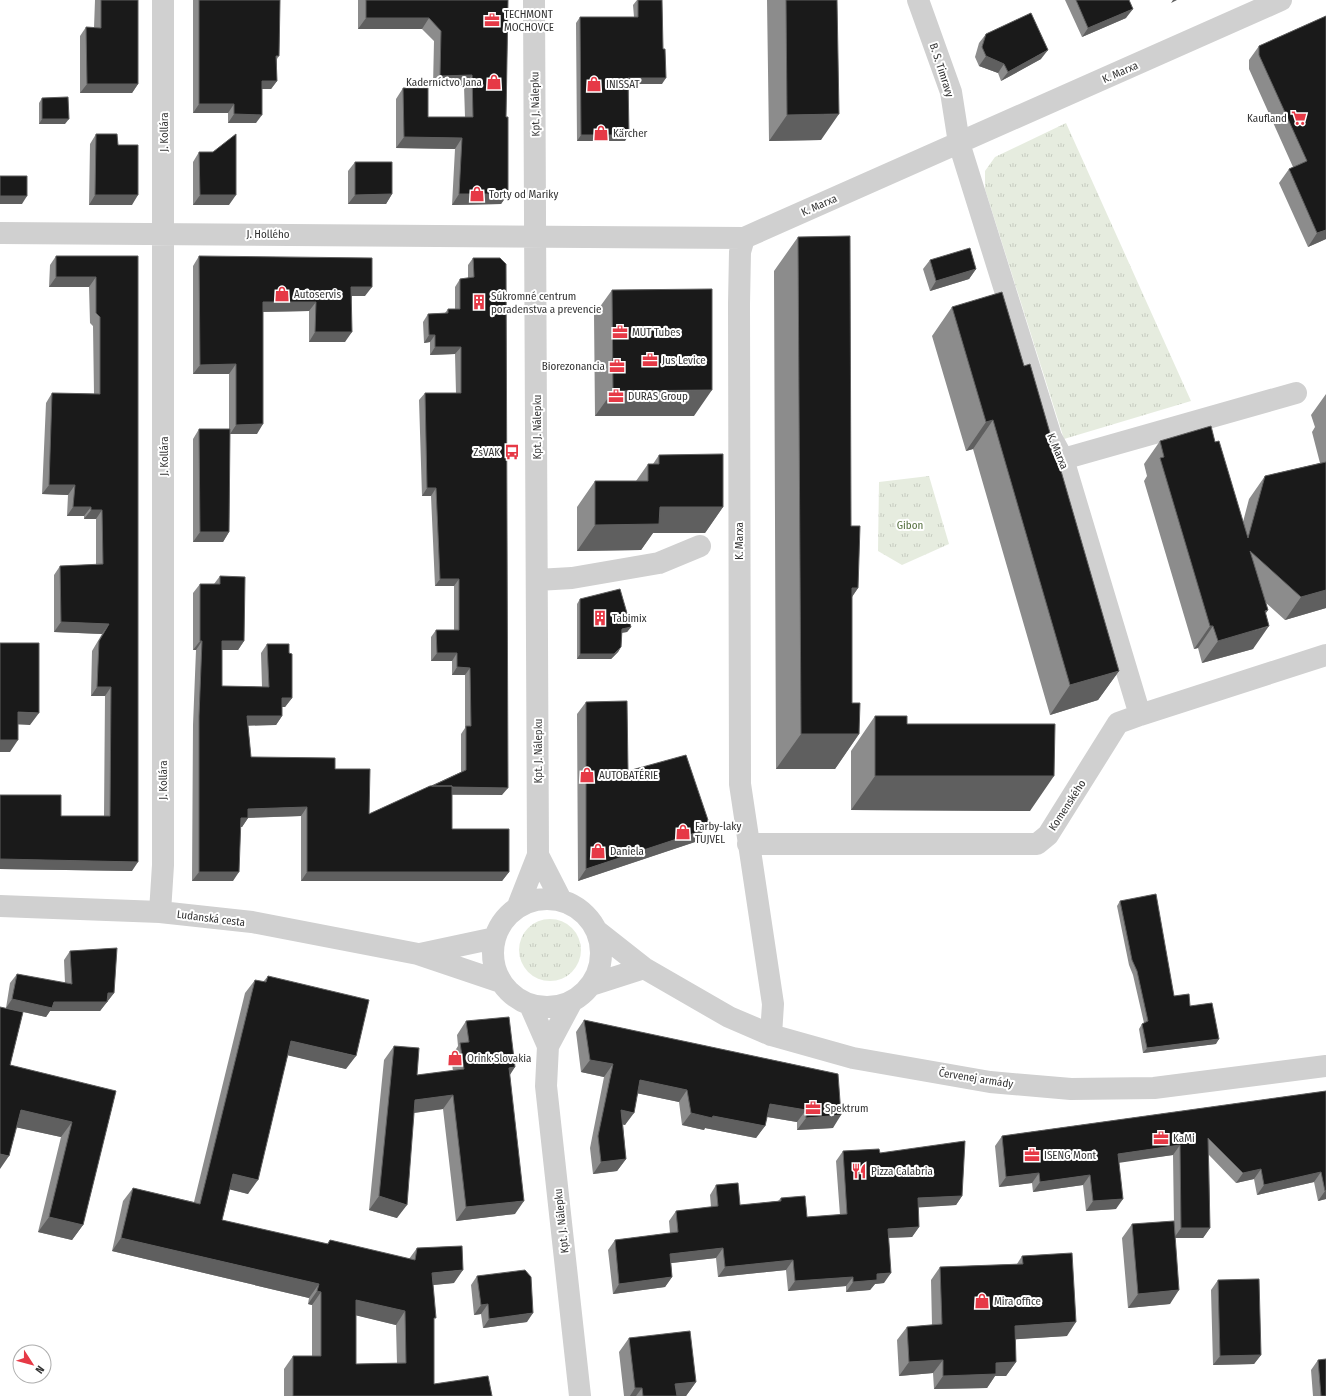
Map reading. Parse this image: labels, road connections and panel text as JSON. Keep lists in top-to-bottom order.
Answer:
{
  "streets": {
    "street": [
      "B. S. Timravy",
      "K. Marxa",
      "Kpt. J. Nálepku",
      "J. Kollára",
      "J. Hollého",
      "Komenského",
      "Ludanská cesta",
      "Červenej armády"
    ]
  },
  "crossings": [
    ["B. S. Timravy", "K. Marxa"],
    ["K. Marxa", "Kpt. J. Nálepku"],
    ["K. Marxa", "J. Hollého"],
    ["K. Marxa", "Komenského"],
    ["K. Marxa", "Červenej armády"],
    ["Kpt. J. Nálepku", "J. Hollého"],
    ["Kpt. J. Nálepku", "Ludanská cesta"],
    ["Kpt. J. Nálepku", "Červenej armády"],
    ["J. Kollára", "J. Hollého"],
    ["J. Kollára", "Ludanská cesta"],
    ["Ludanská cesta", "Červenej armády"]
  ],
  "parks": ["Gibon"],
  "places": {
    "office": [
      "TECHMONT MOCHOVCE",
      "MUT Tubes",
      "Jus Levice",
      "Biorezonancia",
      "DURAS Group",
      "Spektrum",
      "KaMi",
      "ISENG Mont"
    ],
    "shop": [
      "Kaderníctvo Jana",
      "INISSAT",
      "Kärcher",
      "Torty od Mariky",
      "Autoservis",
      "AUTOBATÉRIE",
      "Farby-laky TUJVEL",
      "Daniela",
      "Orink Slovakia",
      "Mira office"
    ],
    "supermarket": ["Kaufland"],
    "building": ["Súkromné centrum poradenstva a prevencie", "Tabimix"],
    "bus stop": ["ZsVAK"],
    "restaurant": ["Pizza Calabria"]
  },
  "north": "bottom right"
}
